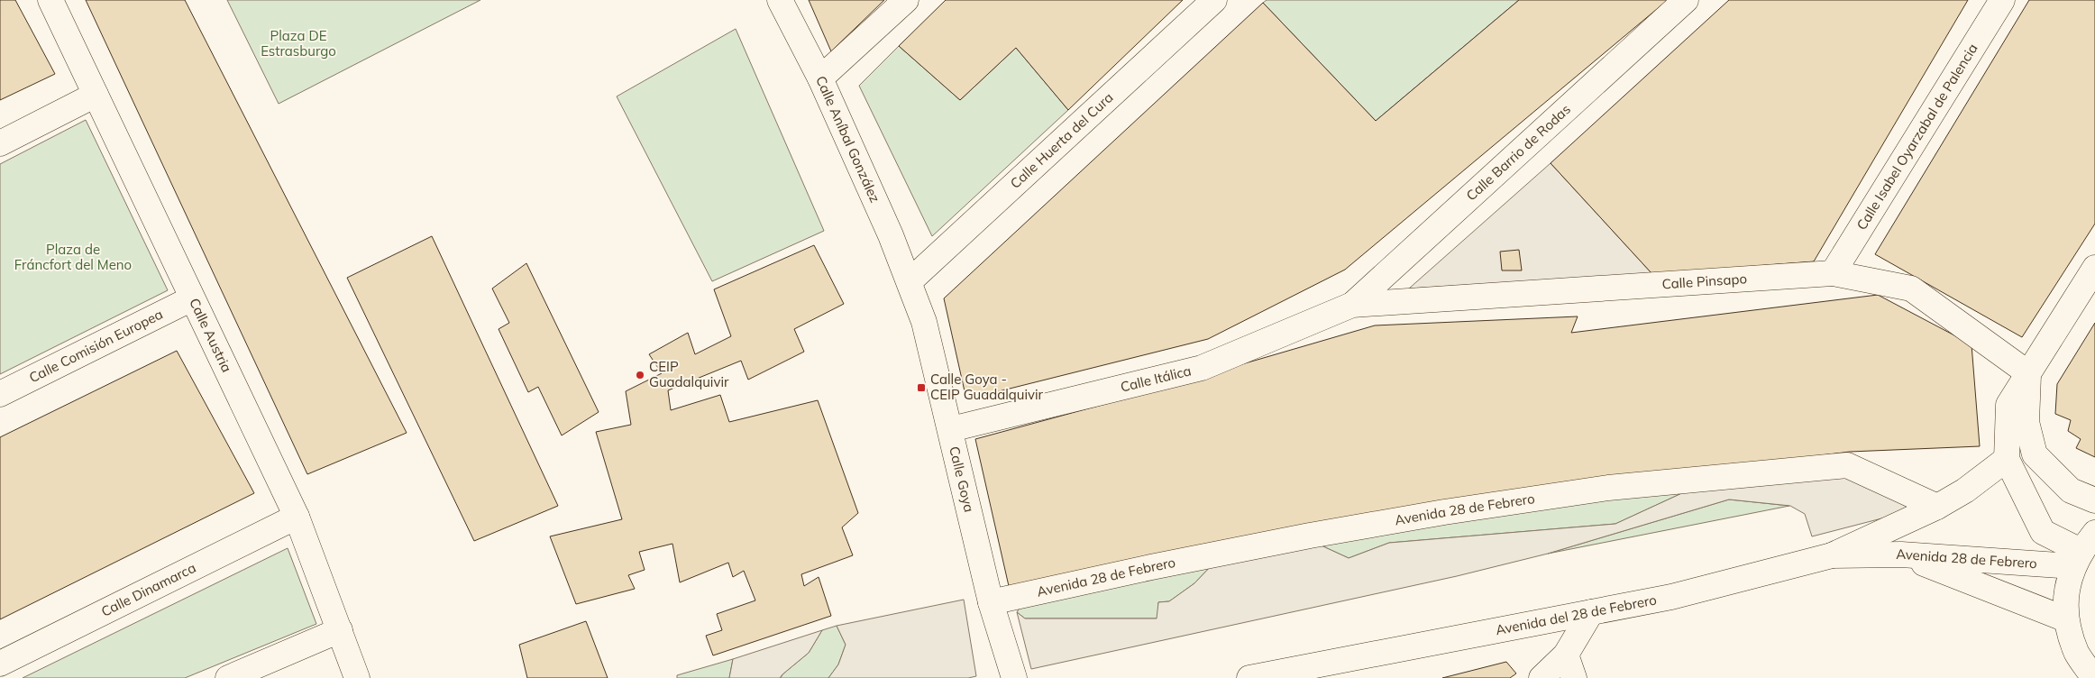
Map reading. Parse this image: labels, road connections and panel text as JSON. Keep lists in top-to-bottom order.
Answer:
{
  "streets": {
    "street": [
      "Calle Isabel Oyarzabal de Palencia",
      "Calle Aníbal González",
      "Calle Huerta del Cura",
      "Calle Barrio de Rodas",
      "Calle Pinsapo",
      "Calle Austria",
      "Calle Comisión Europea",
      "Calle Itálica",
      "Calle Goya",
      "Avenida 28 de Febrero",
      "Calle Dinamarca",
      "Avenida del 28 de Febrero"
    ]
  },
  "crossings": [
    ["Calle Isabel Oyarzabal de Palencia", "Calle Pinsapo"],
    ["Calle Aníbal González", "Calle Huerta del Cura"],
    ["Calle Aníbal González", "Calle Goya"],
    ["Calle Huerta del Cura", "Calle Goya"],
    ["Calle Barrio de Rodas", "Calle Pinsapo"],
    ["Calle Barrio de Rodas", "Calle Itálica"],
    ["Calle Pinsapo", "Calle Itálica"],
    ["Calle Austria", "Calle Comisión Europea"],
    ["Calle Austria", "Calle Dinamarca"],
    ["Calle Itálica", "Calle Goya"],
    ["Calle Goya", "Avenida 28 de Febrero"],
    ["Avenida 28 de Febrero", "Avenida del 28 de Febrero"]
  ],
  "parks": ["Plaza DE Estrasburgo", "Plaza de Fráncfort del Meno"],
  "places": {
    "other": ["CEIP Guadalquivir"],
    "transit": ["Calle Goya - CEIP Guadalquivir"]
  }
}
